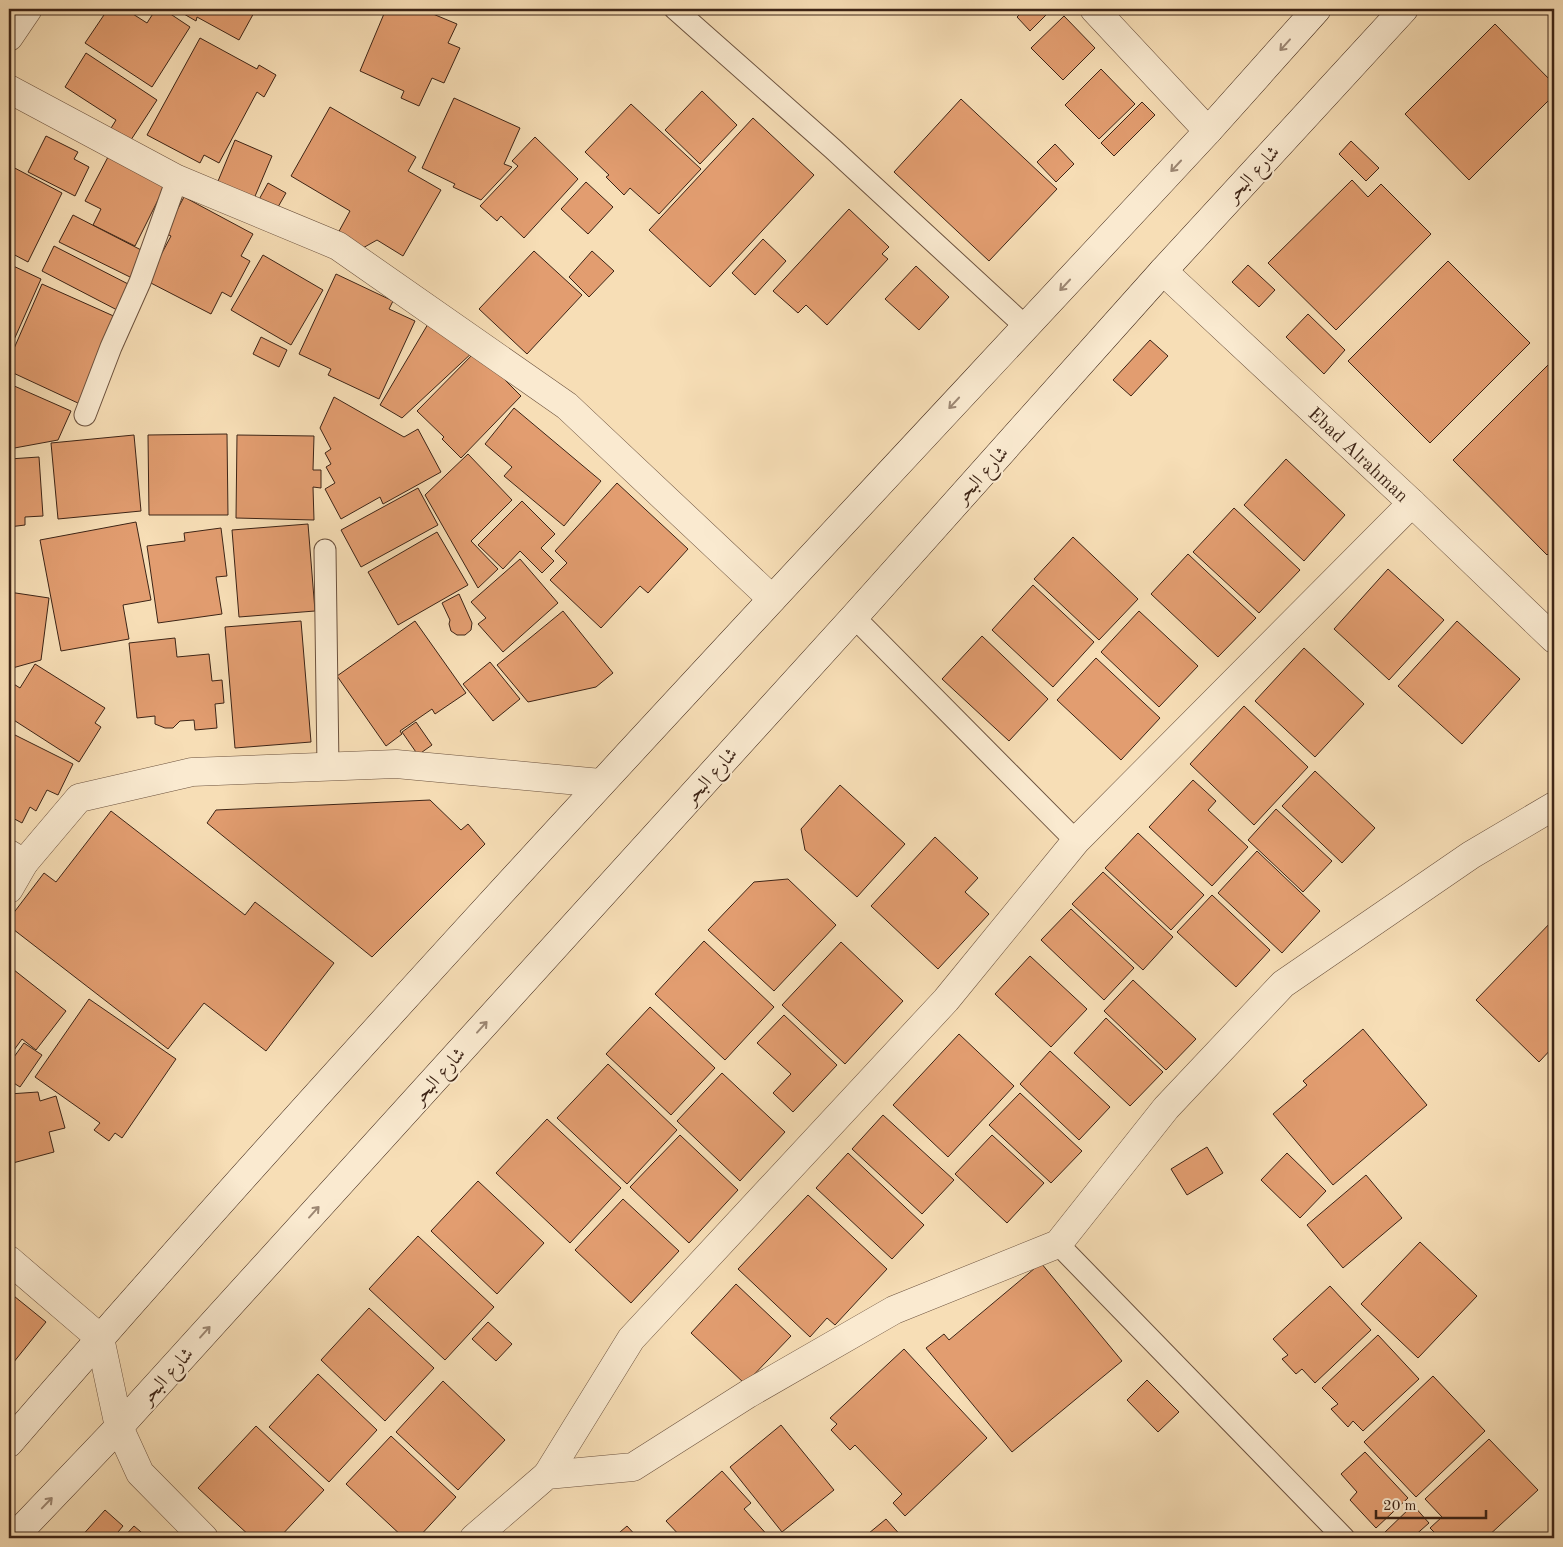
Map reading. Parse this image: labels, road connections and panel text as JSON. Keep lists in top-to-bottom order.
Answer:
{
  "streets": {
    "street": ["شارع البحر", "Ebad Alrahman"]
  },
  "crossings": [
    ["شارع البحر", "Ebad Alrahman"]
  ],
  "scale_bar": "20 m"
}
